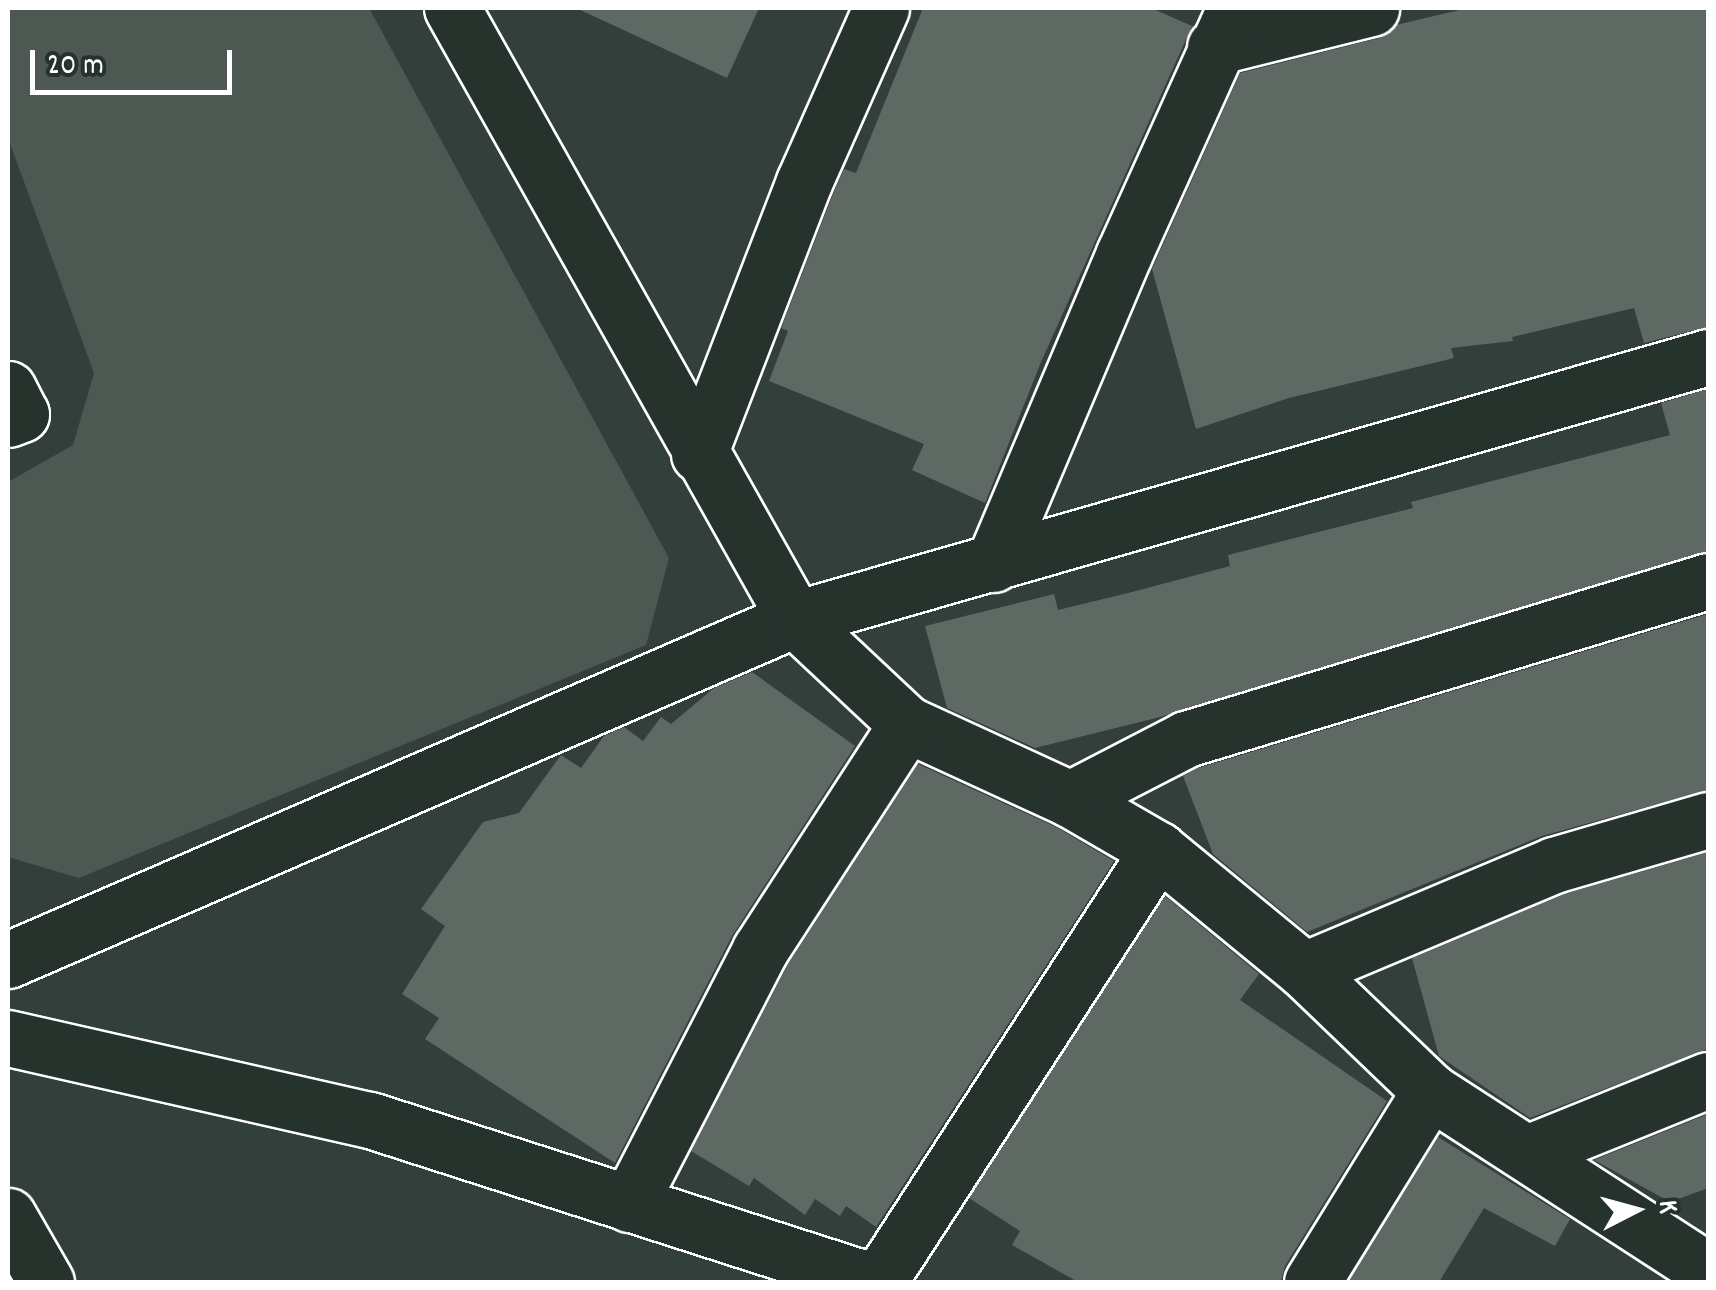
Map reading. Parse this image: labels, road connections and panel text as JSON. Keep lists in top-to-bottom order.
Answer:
{
  "scale_bar": "20 m",
  "north": "right"
}
